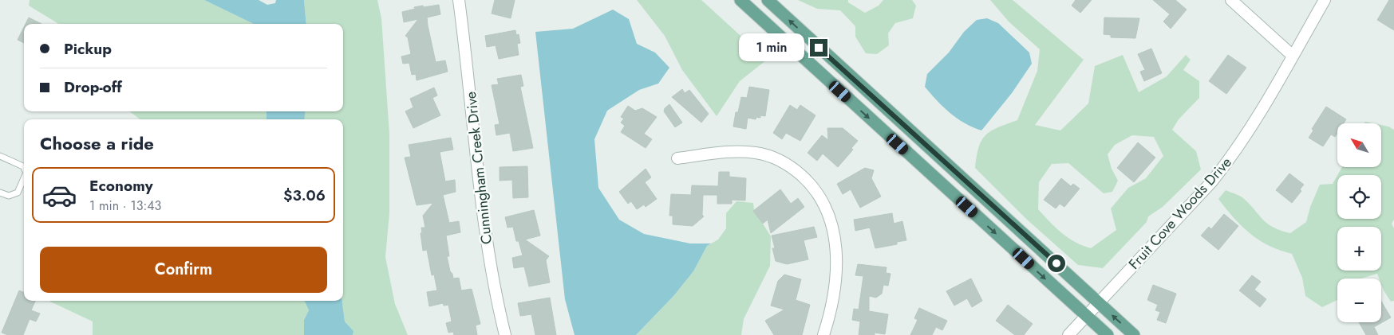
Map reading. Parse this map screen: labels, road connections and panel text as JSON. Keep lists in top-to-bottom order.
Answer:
{
  "streets": {
    "street": ["Cunningham Creek Drive", "Fruit Cove Woods Drive"]
  },
  "north": "top left",
  "page": {
    "banner": ["Pickup", "Drop-off"],
    "bubble": "1 min",
    "heading": "Choose a ride",
    "map_buttons": ["+", "−"],
    "list": [
      {
        "name": "Economy",
        "note": "1 min · 13:43",
        "value": "$3.06"
      }
    ],
    "buttons": "Confirm"
  }
}
